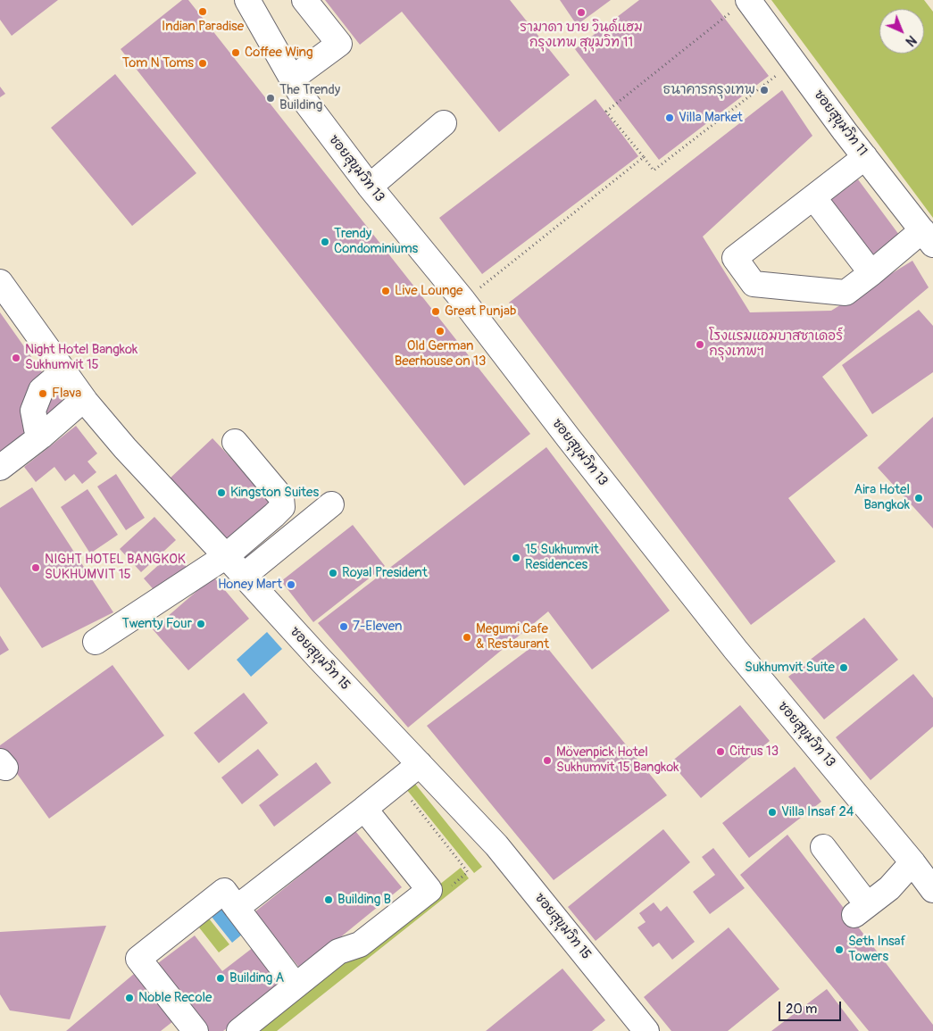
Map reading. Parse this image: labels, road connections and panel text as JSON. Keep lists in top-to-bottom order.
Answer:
{
  "streets": {
    "street": ["ซอยสุขุมวิท 11", "ซอยสุขุมวิท 13", "ซอยสุขุมวิท 15"]
  },
  "places": [
    "Indian Paradise",
    "รามาดา บาย วินด์แฮม กรุงเทพ สุขุมวิท 11",
    "Coffee Wing",
    "Tom N Toms",
    "ธนาคารกรุงเทพ",
    "The Trendy Building",
    "Villa Market",
    "Trendy Condominiums",
    "Live Lounge",
    "Great Punjab",
    "Old German Beerhouse on 13",
    "โรงแรมแอมบาสซาเดอร์ กรุงเทพฯ",
    "Night Hotel Bangkok Sukhumvit 15",
    "Flava",
    "Kingston Suites",
    "Aira Hotel Bangkok",
    "15 Sukhumvit Residences",
    "NIGHT HOTEL BANGKOK SUKHUMVIT 15",
    "Royal President",
    "Honey Mart",
    "Twenty Four",
    "7-Eleven",
    "Megumi Cafe & Restaurant",
    "Sukhumvit Suite",
    "Citrus 13",
    "Mövenpick Hotel Sukhumvit 15 Bangkok",
    "Villa Insaf 24",
    "Building B",
    "Seth Insaf Towers",
    "Building A",
    "Noble Recole"
  ],
  "scale_bar": "20 m",
  "north": "bottom right"
}
